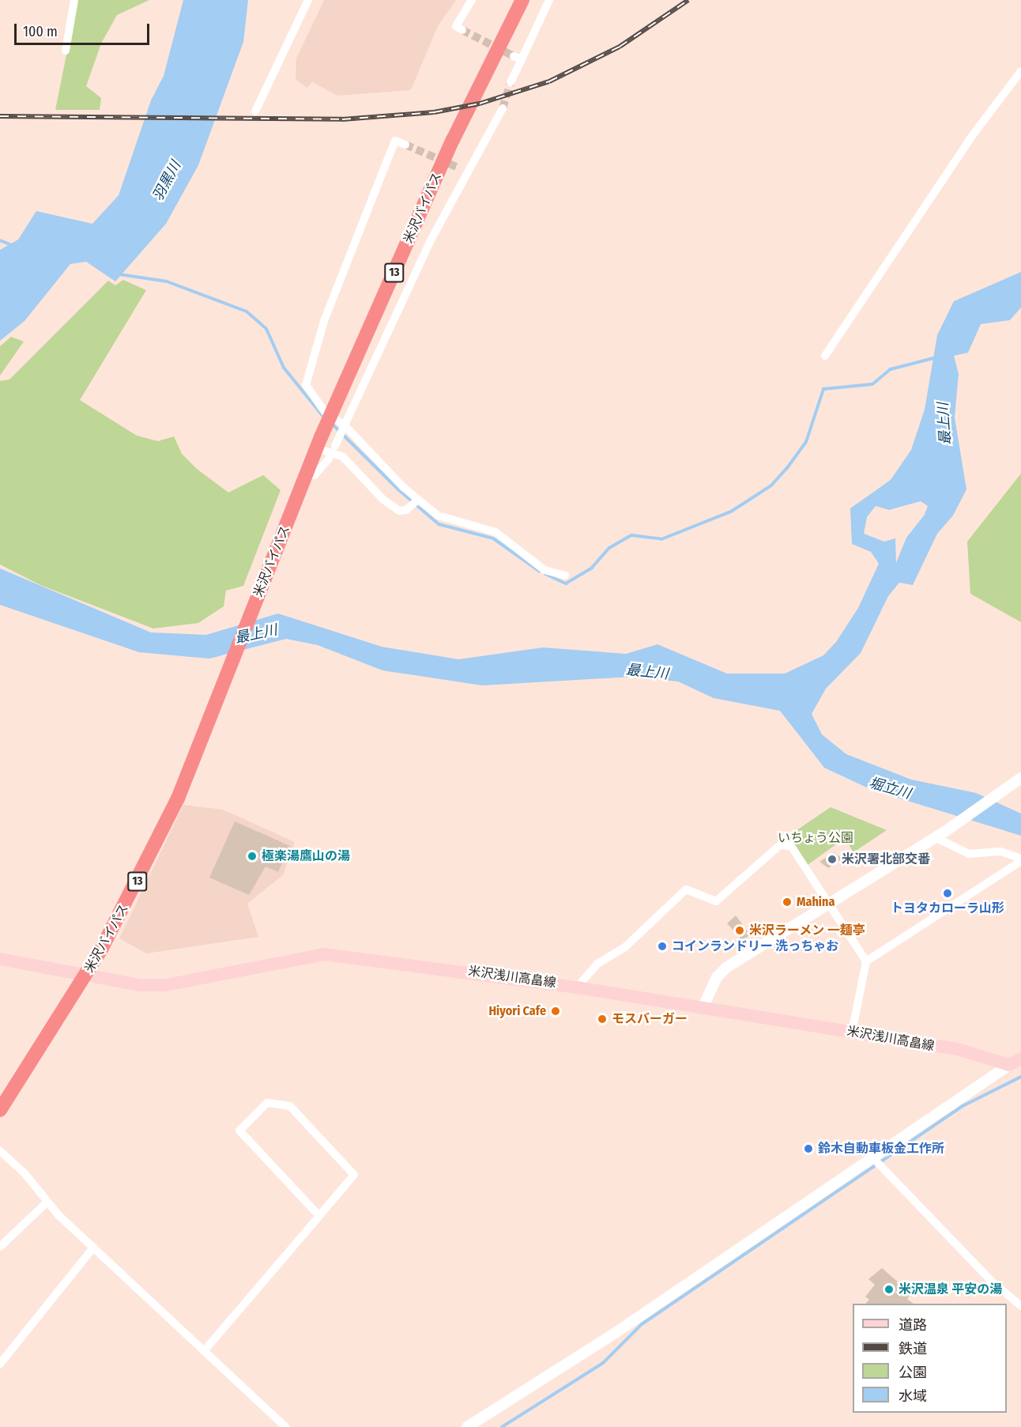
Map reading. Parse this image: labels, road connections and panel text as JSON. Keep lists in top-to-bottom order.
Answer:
{
  "streets": {
    "highway": ["米沢バイパス", "13"],
    "main road": ["米沢浅川高畠線"]
  },
  "crossings": [
    ["米沢バイパス", "米沢浅川高畠線"]
  ],
  "water": ["羽黒川", "最上川", "堀立川"],
  "parks": ["いちょう公園"],
  "places": [
    "極楽湯鷹山の湯",
    "米沢署北部交番",
    "トヨタカローラ山形",
    "Mahina",
    "米沢ラーメン 一麺亭",
    "コインランドリー 洗っちゃお",
    "Hiyori Cafe",
    "モスバーガー",
    "鈴木自動車板金工作所",
    "米沢温泉 平安の湯"
  ],
  "legend": [
    "道路",
    "鉄道",
    "公園",
    "水域"
  ],
  "scale_bar": "100 m"
}
